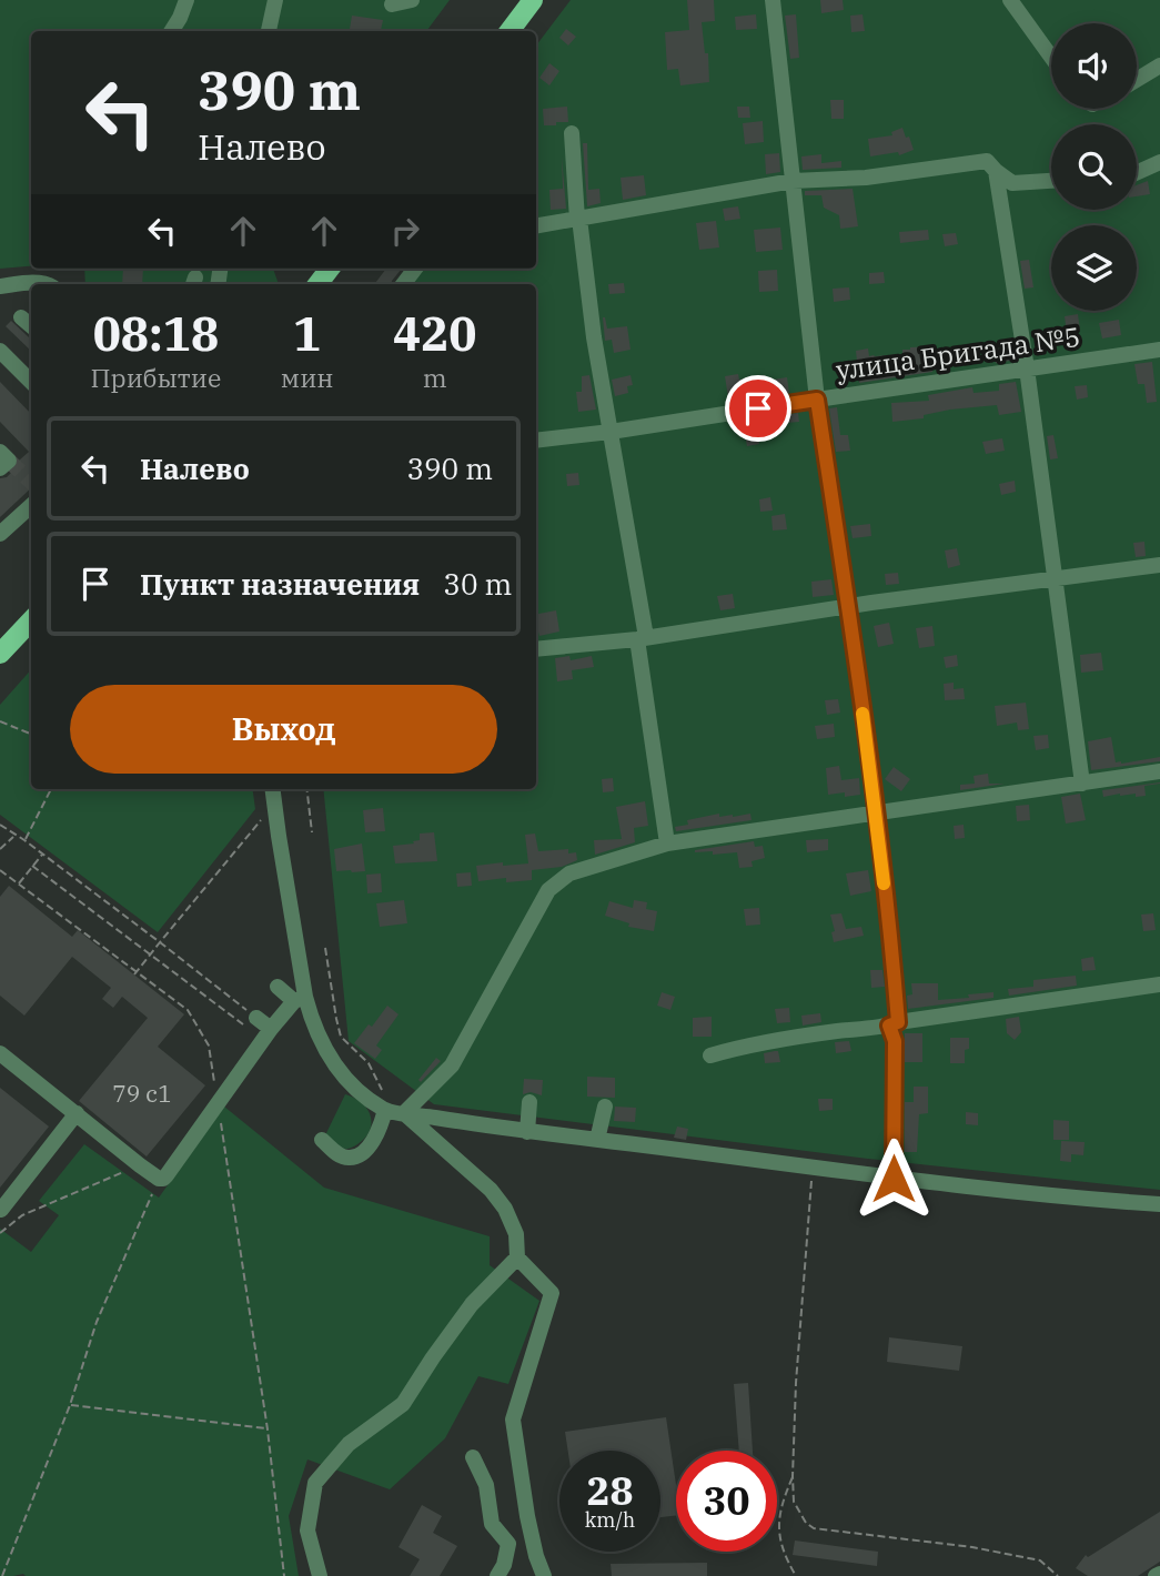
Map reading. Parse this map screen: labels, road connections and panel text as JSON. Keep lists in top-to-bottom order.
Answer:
{
  "streets": {
    "street": ["улица Бригада №5"]
  },
  "house_numbers": ["79 с1"],
  "page": {
    "turn": ["390 m", "Налево"],
    "eta": [
      "08:18",
      "Прибытие",
      "1",
      "мин",
      "420",
      "m"
    ],
    "list": [
      {
        "name": "Налево",
        "value": "390 m"
      },
      {
        "name": "Пункт назначения",
        "value": "30 m"
      }
    ],
    "buttons": "Выход",
    "speed": "28 km/h",
    "limit": "30"
  }
}
